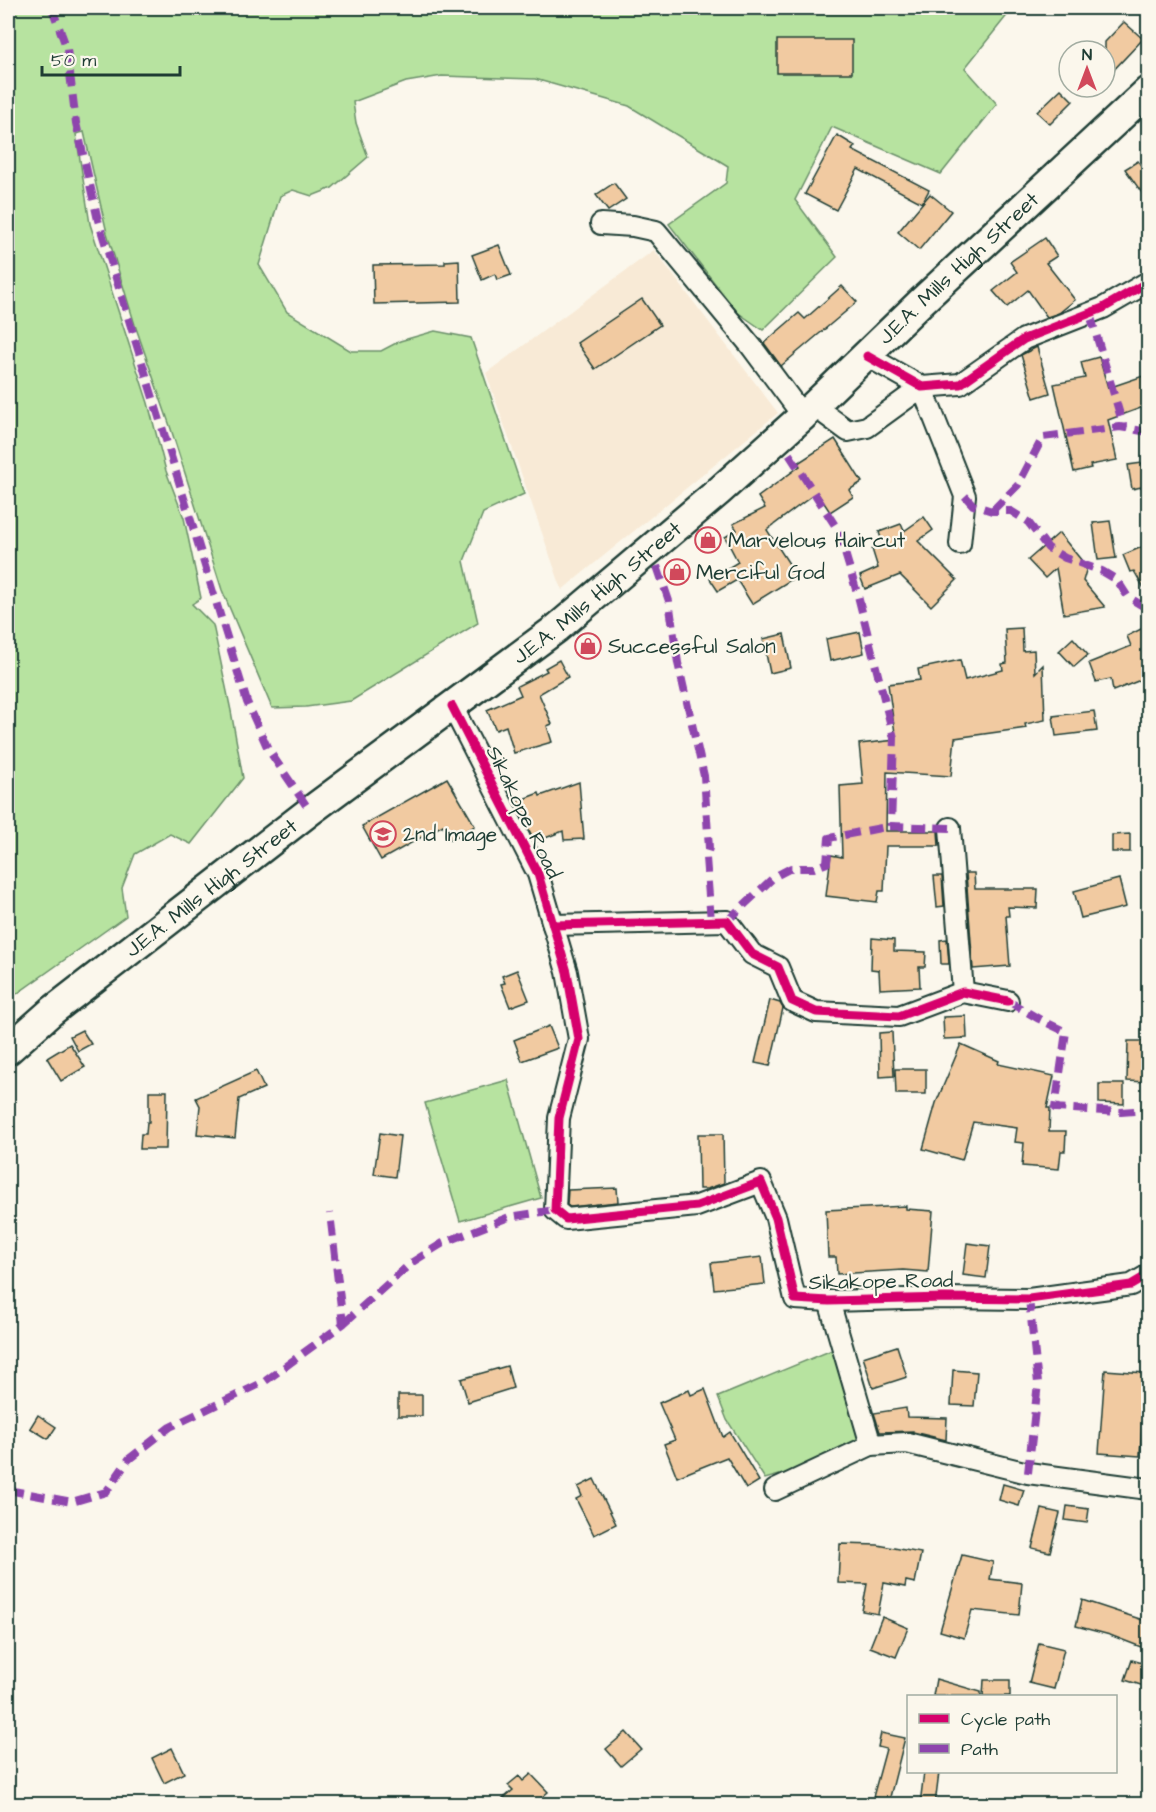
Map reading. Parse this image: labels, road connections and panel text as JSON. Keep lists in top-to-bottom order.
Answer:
{
  "streets": {
    "highway": ["J.E.A. Mills High Street"],
    "street": ["Sikakope Road"]
  },
  "crossings": [
    ["J.E.A. Mills High Street", "Sikakope Road"]
  ],
  "places": {
    "shop": ["Marvelous Haircut", "Merciful God", "Successful Salon"],
    "school or university": ["2nd Image"]
  },
  "legend": ["Cycle path", "Path"],
  "scale_bar": "50 m",
  "north": "top"
}
